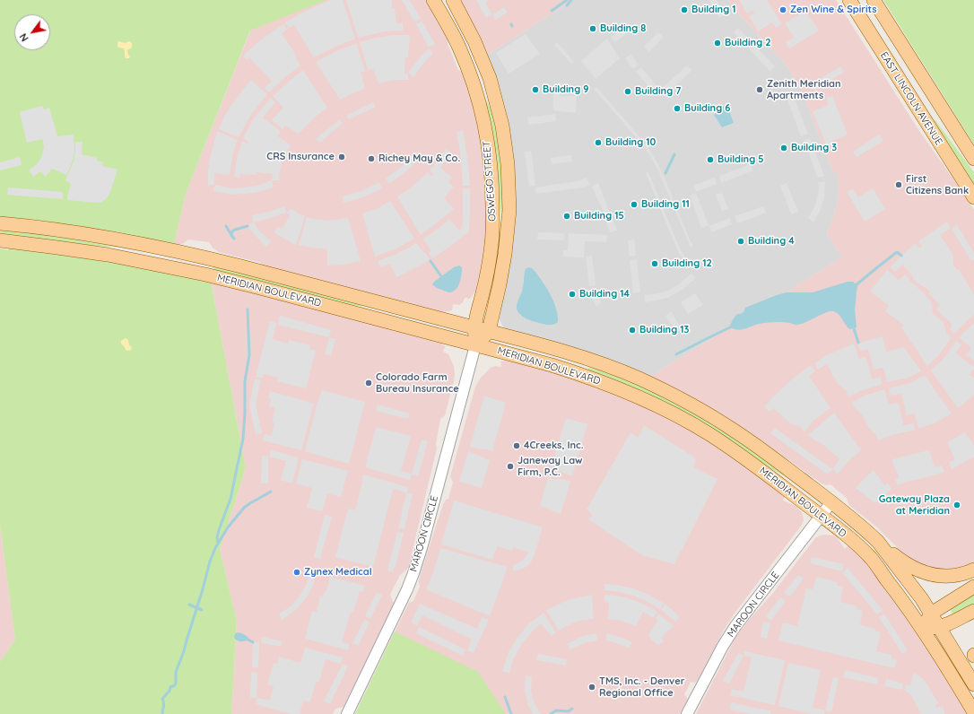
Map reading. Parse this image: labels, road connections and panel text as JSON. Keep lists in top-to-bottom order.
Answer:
{
  "streets": {
    "main road": ["EAST LINCOLN AVENUE", "OSWEGO STREET", "MERIDIAN BOULEVARD"],
    "street": ["MAROON CIRCLE"]
  },
  "crossings": [
    ["OSWEGO STREET", "MERIDIAN BOULEVARD"],
    ["OSWEGO STREET", "MAROON CIRCLE"],
    ["MERIDIAN BOULEVARD", "MAROON CIRCLE"]
  ],
  "places": [
    "Building 1",
    "Zen Wine & Spirits",
    "Building 8",
    "Building 2",
    "Building 9",
    "Zenith Meridian Apartments",
    "Building 7",
    "Building 6",
    "Building 10",
    "Building 3",
    "CRS Insurance",
    "Richey May & Co.",
    "Building 5",
    "First Citizens Bank",
    "Building 11",
    "Building 15",
    "Building 4",
    "Building 12",
    "Building 14",
    "Building 13",
    "Colorado Farm Bureau Insurance",
    "4Creeks, Inc.",
    "Janeway Law Firm, P.C.",
    "Gateway Plaza at Meridian",
    "Zynex Medical",
    "TMS, Inc. - Denver Regional Office"
  ],
  "north": "bottom left"
}
